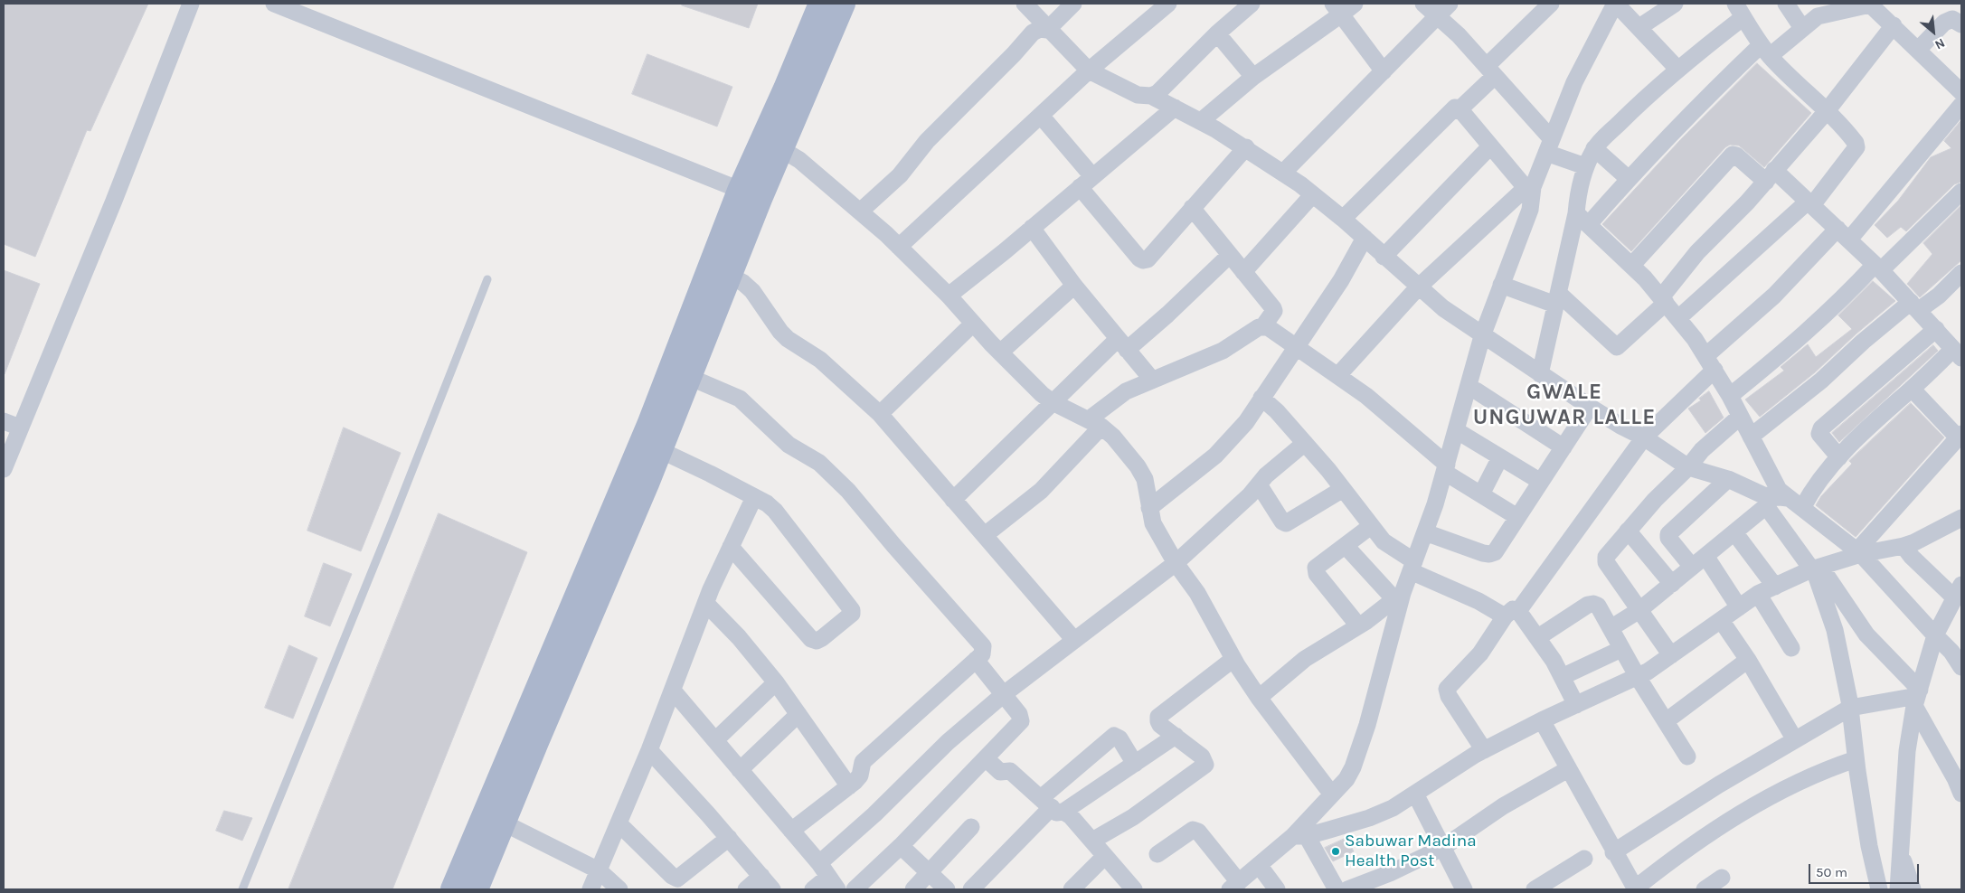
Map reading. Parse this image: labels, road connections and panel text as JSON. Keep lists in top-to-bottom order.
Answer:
{
  "districts": ["GWALE UNGUWAR LALLE"],
  "places": ["Sabuwar Madina Health Post"],
  "scale_bar": "50 m",
  "north": "bottom right"
}
